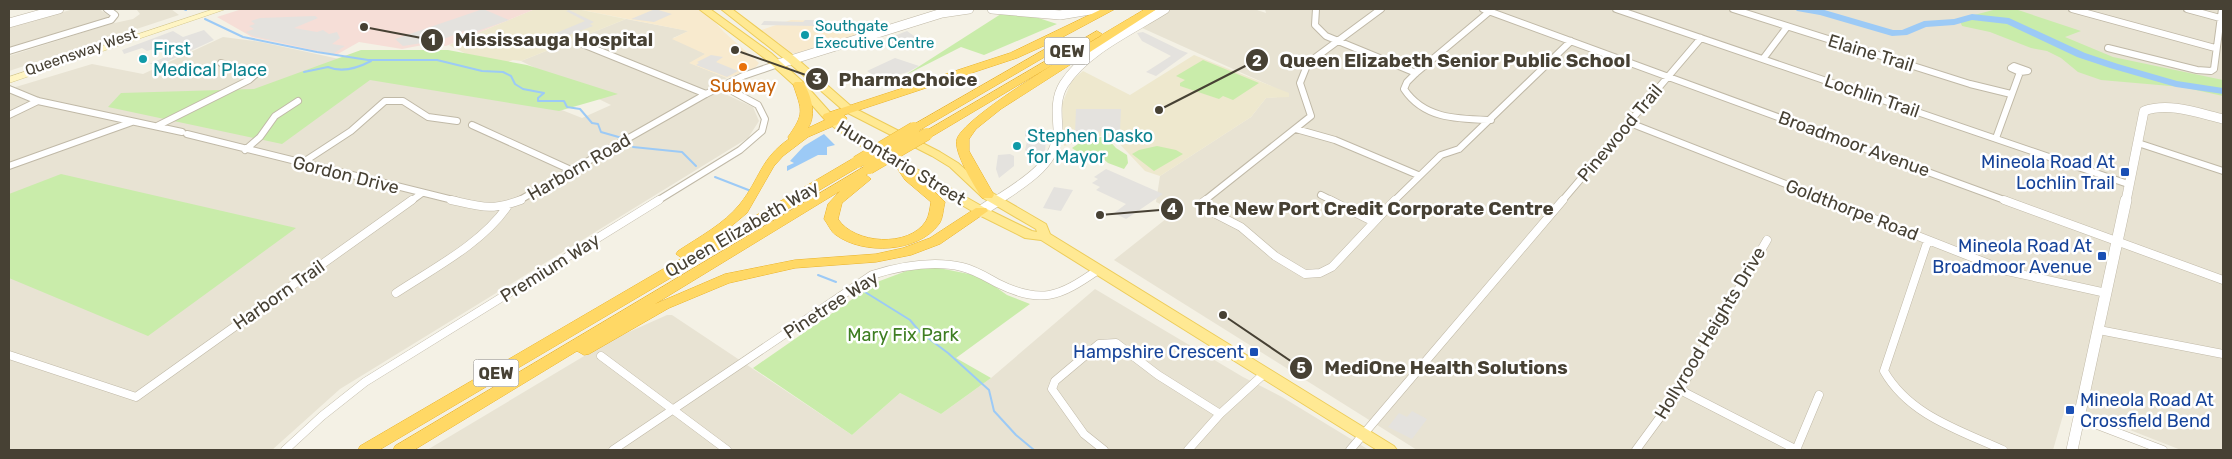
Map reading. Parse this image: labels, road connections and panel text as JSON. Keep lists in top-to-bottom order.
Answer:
{
  "streets": {
    "highway": ["QEW", "Queen Elizabeth Way"],
    "main road": ["Queensway West", "Hurontario Street"],
    "street": [
      "Elaine Trail",
      "Lochlin Trail",
      "Pinewood Trail",
      "Broadmoor Avenue",
      "Harborn Road",
      "Gordon Drive",
      "Goldthorpe Road",
      "Premium Way",
      "Harborn Trail",
      "Pinetree Way",
      "Hollyrood Heights Drive"
    ]
  },
  "crossings": [
    ["QEW", "Queen Elizabeth Way"],
    ["Lochlin Trail", "Pinewood Trail"],
    ["Pinewood Trail", "Broadmoor Avenue"],
    ["Pinewood Trail", "Hurontario Street"],
    ["Pinewood Trail", "Goldthorpe Road"],
    ["Hurontario Street", "Harborn Road"],
    ["Hurontario Street", "Pinetree Way"],
    ["Harborn Road", "Gordon Drive"],
    ["Harborn Road", "Premium Way"],
    ["Gordon Drive", "Harborn Trail"]
  ],
  "parks": ["Mary Fix Park"],
  "places": {
    "other": [
      "Mississauga Hospital",
      "Southgate Executive Centre",
      "PharmaChoice",
      "First Medical Place",
      "Subway",
      "Queen Elizabeth Senior Public School",
      "Stephen Dasko for Mayor",
      "The New Port Credit Corporate Centre",
      "MediOne Health Solutions"
    ],
    "transit": [
      "Mineola Road At Lochlin Trail",
      "Mineola Road At Broadmoor Avenue",
      "Hampshire Crescent",
      "Mineola Road At Crossfield Bend"
    ]
  }
}
